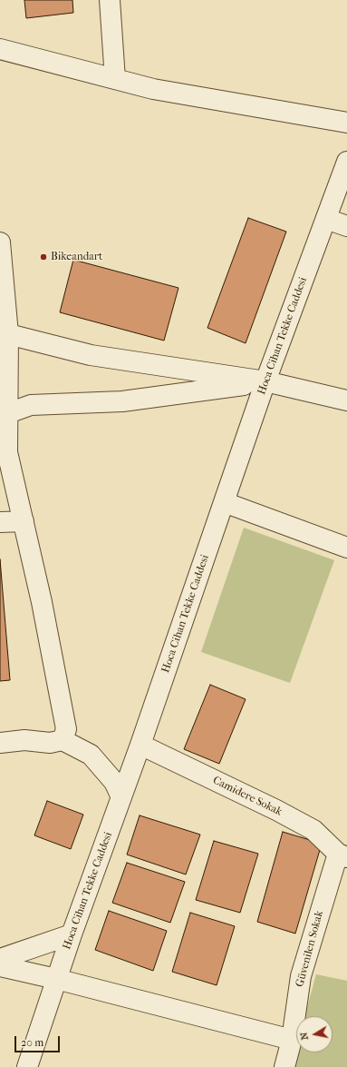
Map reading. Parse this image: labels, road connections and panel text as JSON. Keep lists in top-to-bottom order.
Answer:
{
  "streets": {
    "street": ["Hoca Cihan Tekke Caddesi", "Camidere Sokak", "Güvenilen Sokak"]
  },
  "crossings": [
    ["Hoca Cihan Tekke Caddesi", "Camidere Sokak"],
    ["Camidere Sokak", "Güvenilen Sokak"]
  ],
  "places": ["Bikeandart"],
  "scale_bar": "20 m",
  "north": "left"
}
